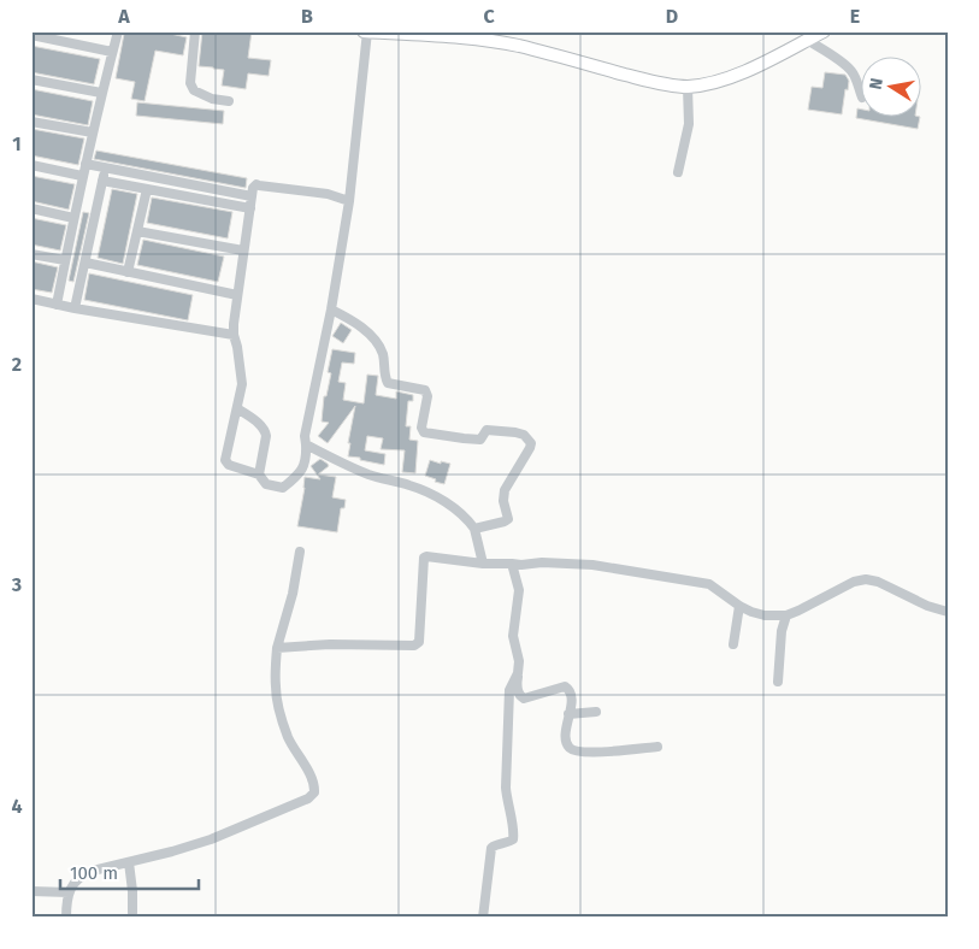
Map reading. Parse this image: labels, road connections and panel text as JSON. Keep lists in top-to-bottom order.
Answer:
{
  "scale_bar": "100 m",
  "north": "left",
  "grid": {
    "columns": [
      "A",
      "B",
      "C",
      "D",
      "E"
    ],
    "rows": [
      "1",
      "2",
      "3",
      "4"
    ]
  }
}
